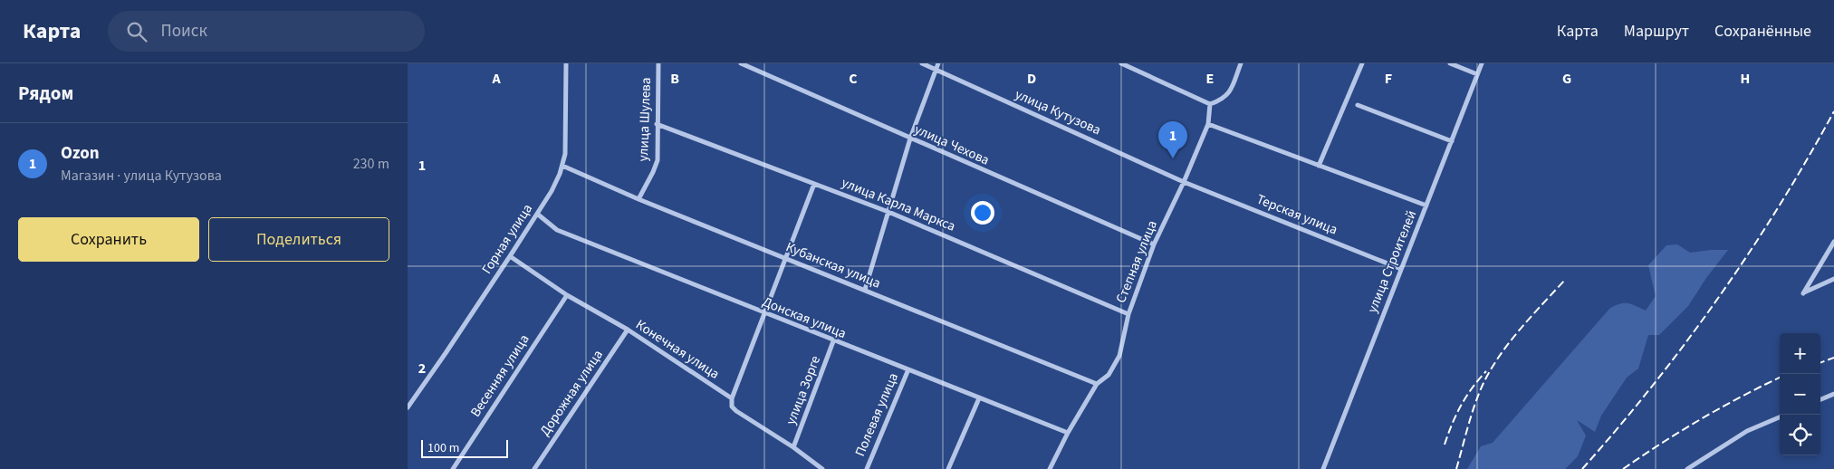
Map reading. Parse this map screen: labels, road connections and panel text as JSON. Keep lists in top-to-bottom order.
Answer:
{
  "streets": {
    "street": [
      "улица Кутузова",
      "улица Шулева",
      "улица Чехова",
      "улица Карла Маркса",
      "Терская улица",
      "Горная улица",
      "Степная улица",
      "улица Строителей",
      "Кубанская улица",
      "Донская улица",
      "Конечная улица",
      "Весенняя улица",
      "улица Зорге",
      "Дорожная улица",
      "Полевая улица"
    ]
  },
  "crossings": [
    ["улица Кутузова", "Терская улица"],
    ["улица Кутузова", "Степная улица"],
    ["улица Шулева", "улица Карла Маркса"],
    ["улица Шулева", "Кубанская улица"],
    ["улица Чехова", "Степная улица"],
    ["улица Карла Маркса", "Степная улица"],
    ["Терская улица", "Степная улица"],
    ["Терская улица", "улица Строителей"],
    ["Горная улица", "Кубанская улица"],
    ["Горная улица", "Донская улица"],
    ["Горная улица", "Конечная улица"],
    ["Степная улица", "Кубанская улица"],
    ["Степная улица", "Донская улица"],
    ["Донская улица", "улица Зорге"],
    ["Донская улица", "Полевая улица"],
    ["Конечная улица", "Весенняя улица"],
    ["Конечная улица", "улица Зорге"],
    ["Конечная улица", "Дорожная улица"]
  ],
  "scale_bar": "100 m",
  "page": {
    "header": "Карта",
    "search": "Поиск",
    "nav": ["Карта", "Маршрут", "Сохранённые"],
    "heading": "Рядом",
    "pins": "1",
    "list": [
      {
        "mark": "1",
        "name": "Ozon",
        "note": "Магазин · улица Кутузова",
        "value": "230 m"
      }
    ],
    "buttons": ["Сохранить", "Поделиться"],
    "map_buttons": ["+", "−"],
    "scale": "100 m"
  },
  "grid": {
    "columns": [
      "A",
      "B",
      "C",
      "D",
      "E",
      "F",
      "G",
      "H"
    ],
    "rows": ["1", "2"]
  }
}
